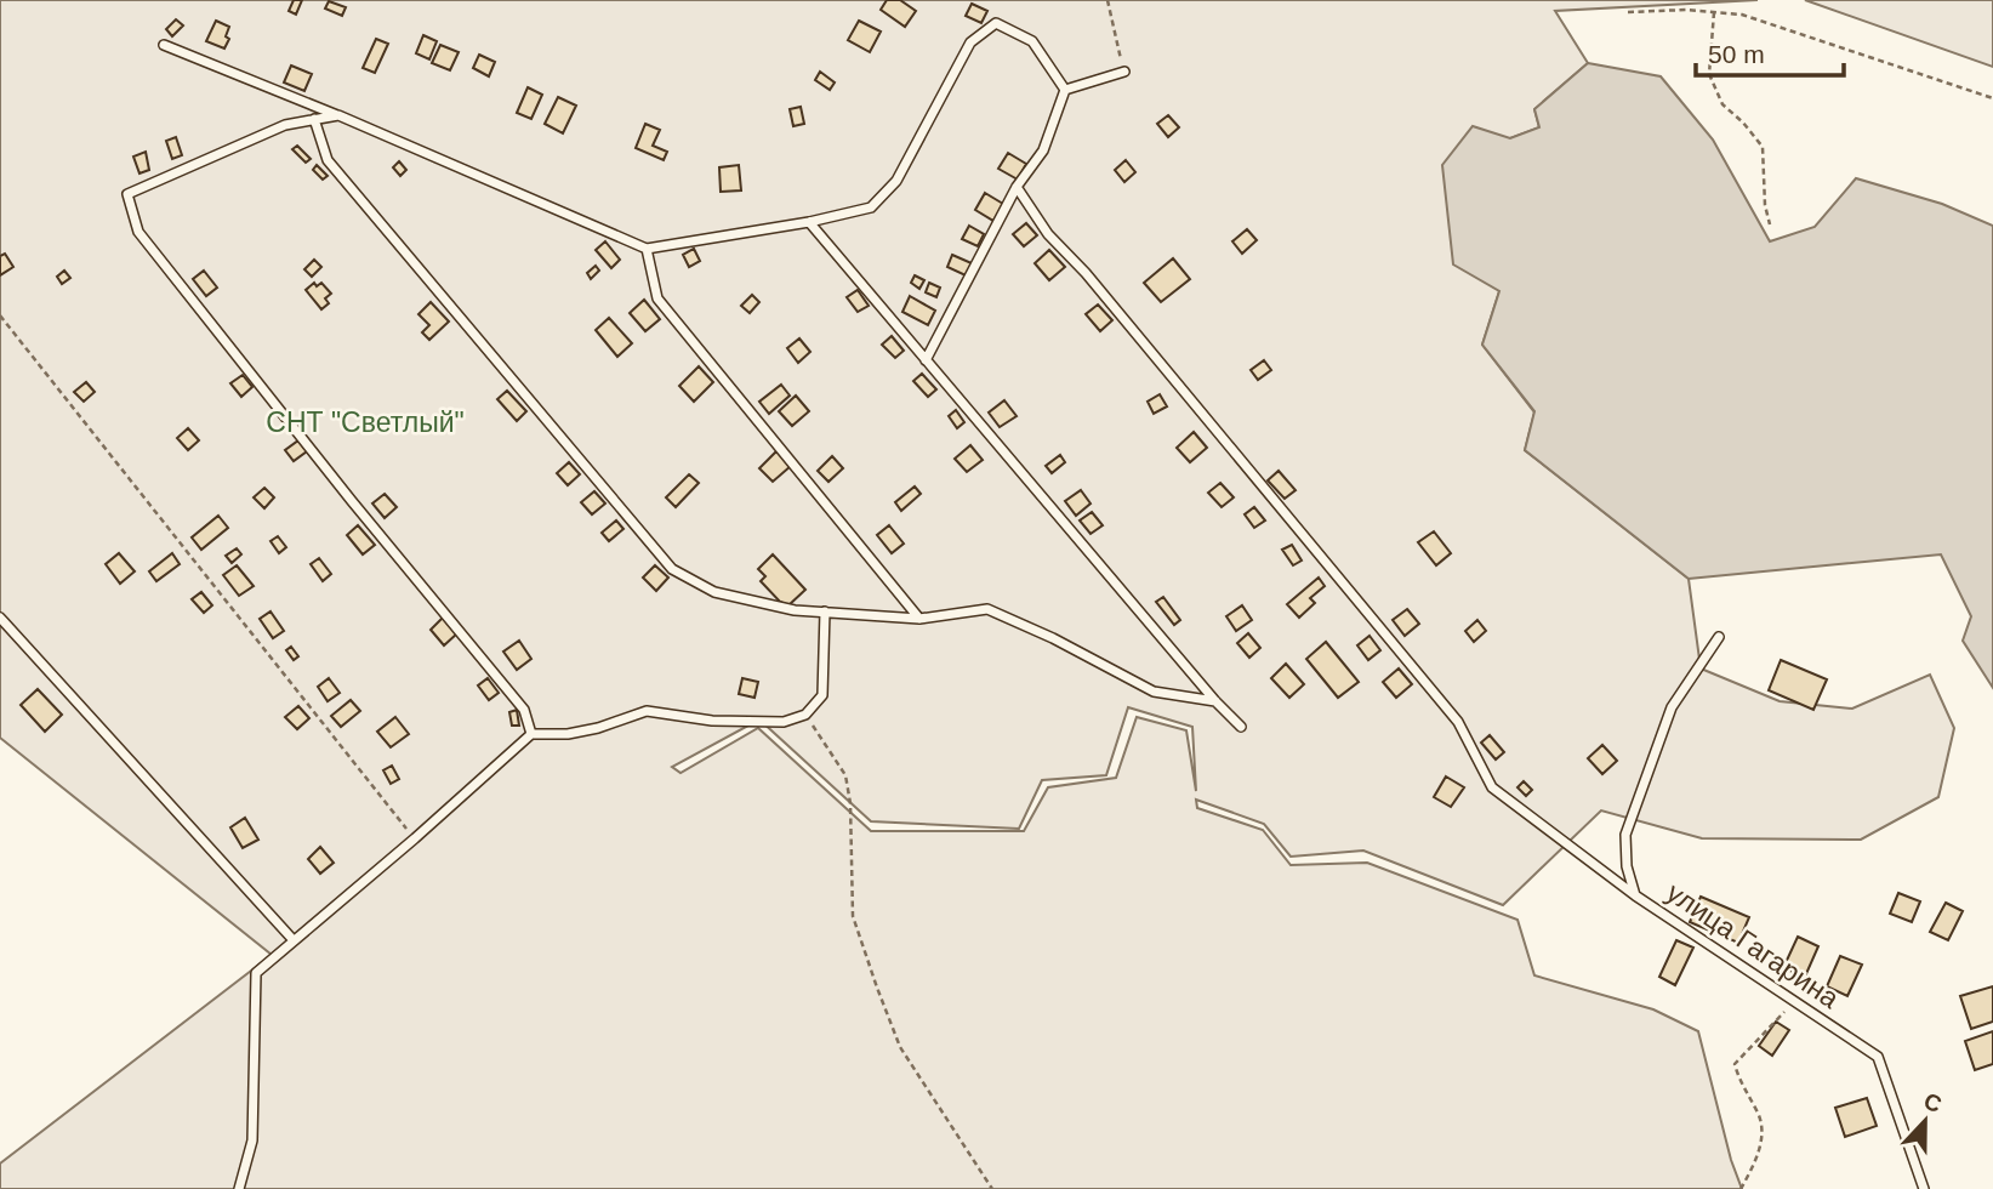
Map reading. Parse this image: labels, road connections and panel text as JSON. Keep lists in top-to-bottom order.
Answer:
{
  "streets": {
    "lane": ["улица Гагарина"]
  },
  "parks": ["СНТ \"Светлый\""],
  "scale_bar": "50 m",
  "north": "top"
}
